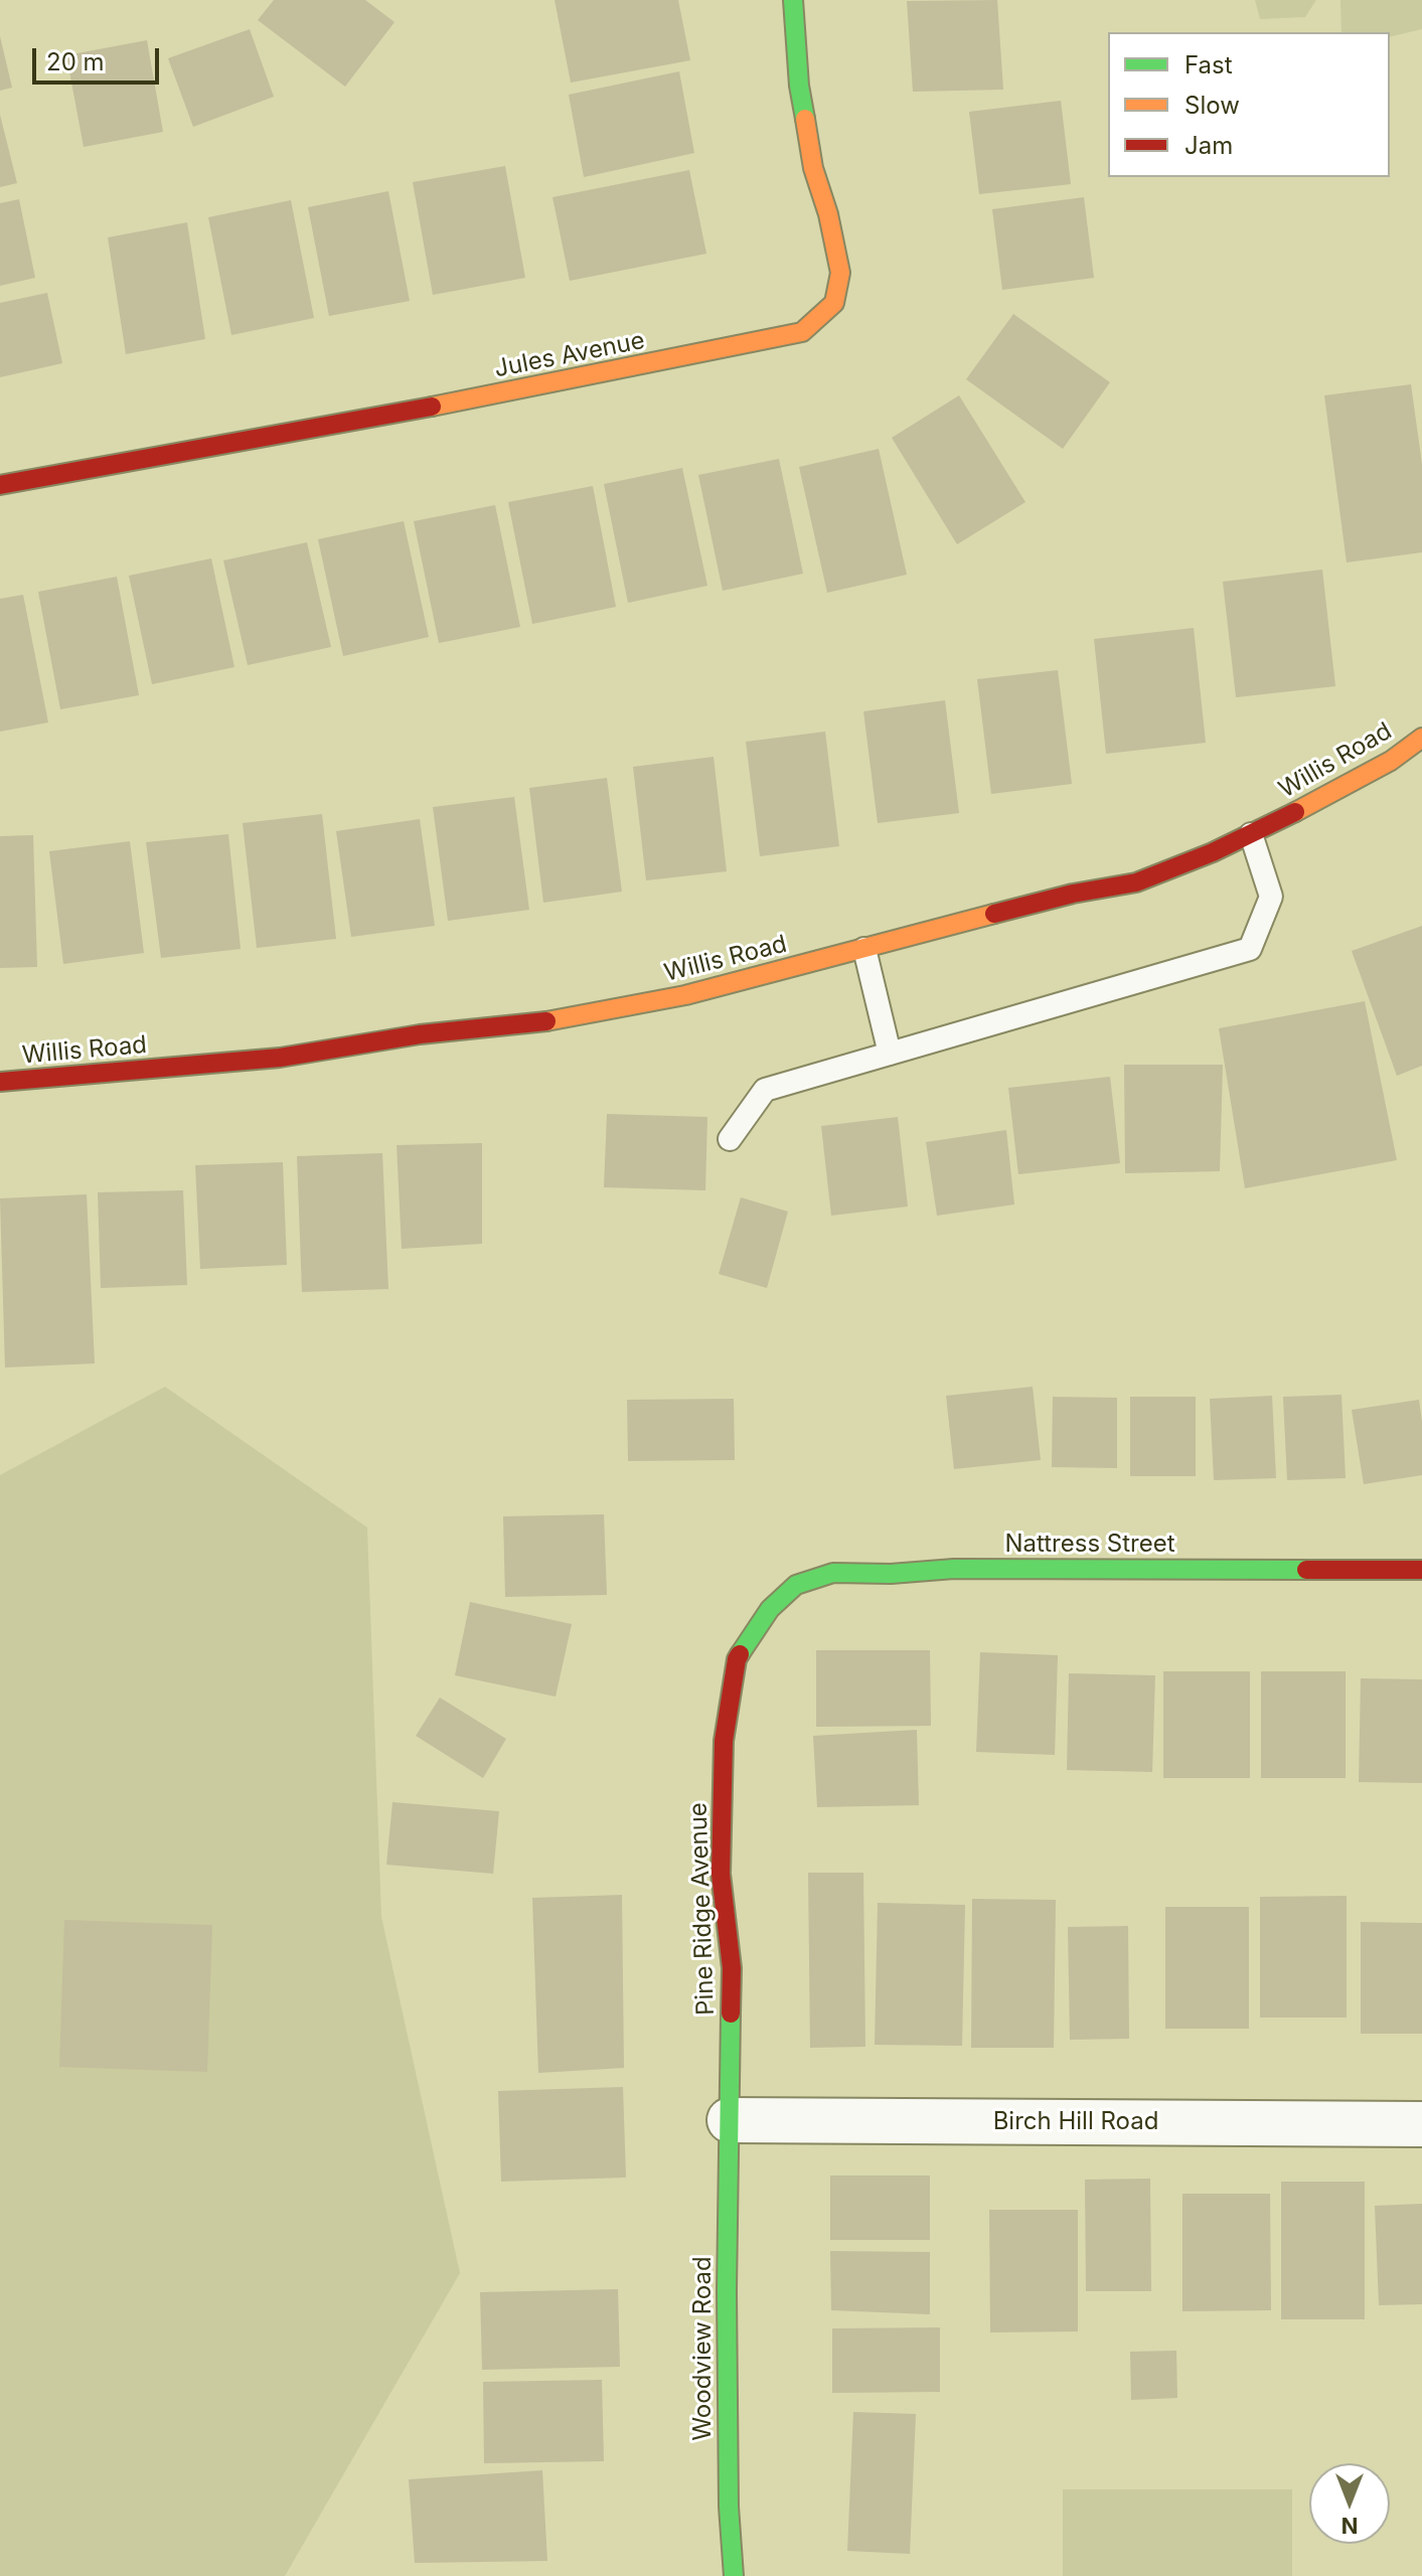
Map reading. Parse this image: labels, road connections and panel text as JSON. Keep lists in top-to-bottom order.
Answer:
{
  "streets": {
    "street": [
      "Jules Avenue",
      "Willis Road",
      "Nattress Street",
      "Pine Ridge Avenue",
      "Birch Hill Road",
      "Woodview Road"
    ]
  },
  "crossings": [
    ["Nattress Street", "Pine Ridge Avenue"],
    ["Pine Ridge Avenue", "Birch Hill Road"],
    ["Pine Ridge Avenue", "Woodview Road"],
    ["Birch Hill Road", "Woodview Road"]
  ],
  "legend": ["Fast", "Slow", "Jam"],
  "scale_bar": "20 m",
  "north": "bottom"
}
